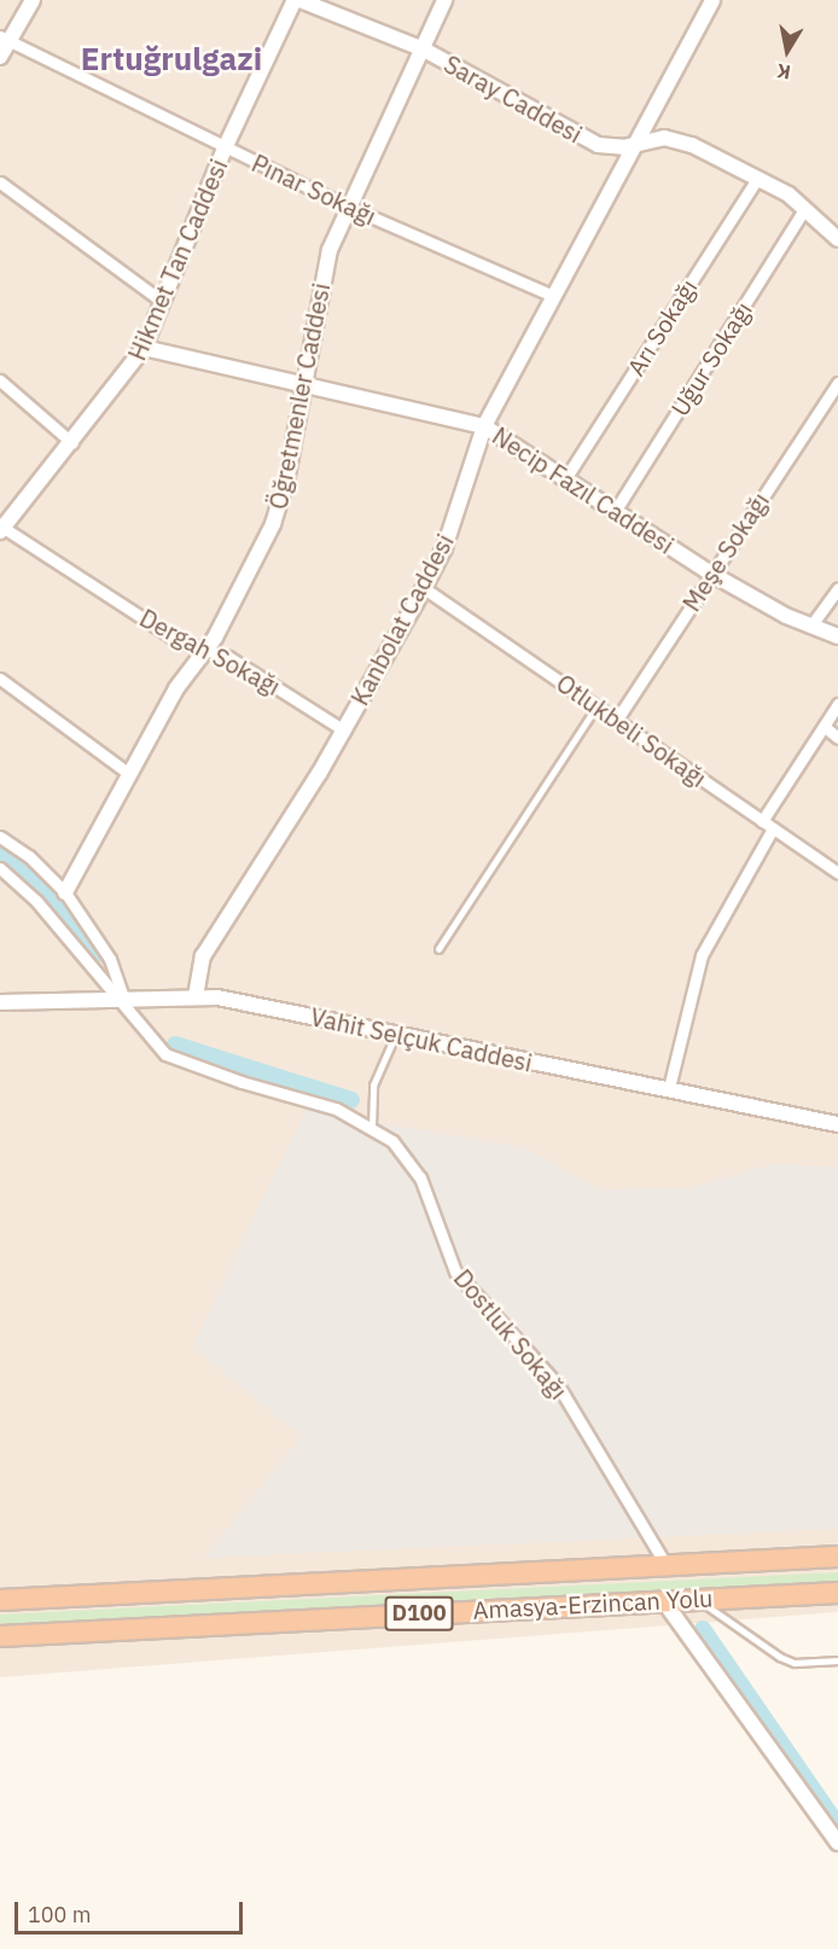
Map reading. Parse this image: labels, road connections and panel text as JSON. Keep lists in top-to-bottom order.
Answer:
{
  "streets": {
    "highway": ["Amasya-Erzincan Yolu", "D100"],
    "street": [
      "Saray Caddesi",
      "Pınar Sokağı",
      "Hikmet Tan Caddesi",
      "Arı Sokağı",
      "Uğur Sokağı",
      "Öğretmenler Caddesi",
      "Necip Fazıl Caddesi",
      "Meşe Sokağı",
      "Kanbolat Caddesi",
      "Dergah Sokağı",
      "Otlukbeli Sokağı",
      "Vahit Selçuk Caddesi",
      "Dostluk Sokağı"
    ]
  },
  "crossings": [
    ["Saray Caddesi", "Hikmet Tan Caddesi"],
    ["Saray Caddesi", "Arı Sokağı"],
    ["Saray Caddesi", "Uğur Sokağı"],
    ["Saray Caddesi", "Öğretmenler Caddesi"],
    ["Saray Caddesi", "Kanbolat Caddesi"],
    ["Pınar Sokağı", "Hikmet Tan Caddesi"],
    ["Pınar Sokağı", "Öğretmenler Caddesi"],
    ["Pınar Sokağı", "Kanbolat Caddesi"],
    ["Hikmet Tan Caddesi", "Necip Fazıl Caddesi"],
    ["Hikmet Tan Caddesi", "Dergah Sokağı"],
    ["Arı Sokağı", "Necip Fazıl Caddesi"],
    ["Uğur Sokağı", "Necip Fazıl Caddesi"],
    ["Öğretmenler Caddesi", "Necip Fazıl Caddesi"],
    ["Öğretmenler Caddesi", "Dergah Sokağı"],
    ["Öğretmenler Caddesi", "Dostluk Sokağı"],
    ["Necip Fazıl Caddesi", "Meşe Sokağı"],
    ["Necip Fazıl Caddesi", "Kanbolat Caddesi"],
    ["Meşe Sokağı", "Otlukbeli Sokağı"],
    ["Kanbolat Caddesi", "Dergah Sokağı"],
    ["Kanbolat Caddesi", "Otlukbeli Sokağı"],
    ["Kanbolat Caddesi", "Vahit Selçuk Caddesi"],
    ["Vahit Selçuk Caddesi", "Dostluk Sokağı"],
    ["Dostluk Sokağı", "Amasya-Erzincan Yolu"]
  ],
  "districts": ["Ertuğrulgazi"],
  "scale_bar": "100 m",
  "north": "bottom"
}
